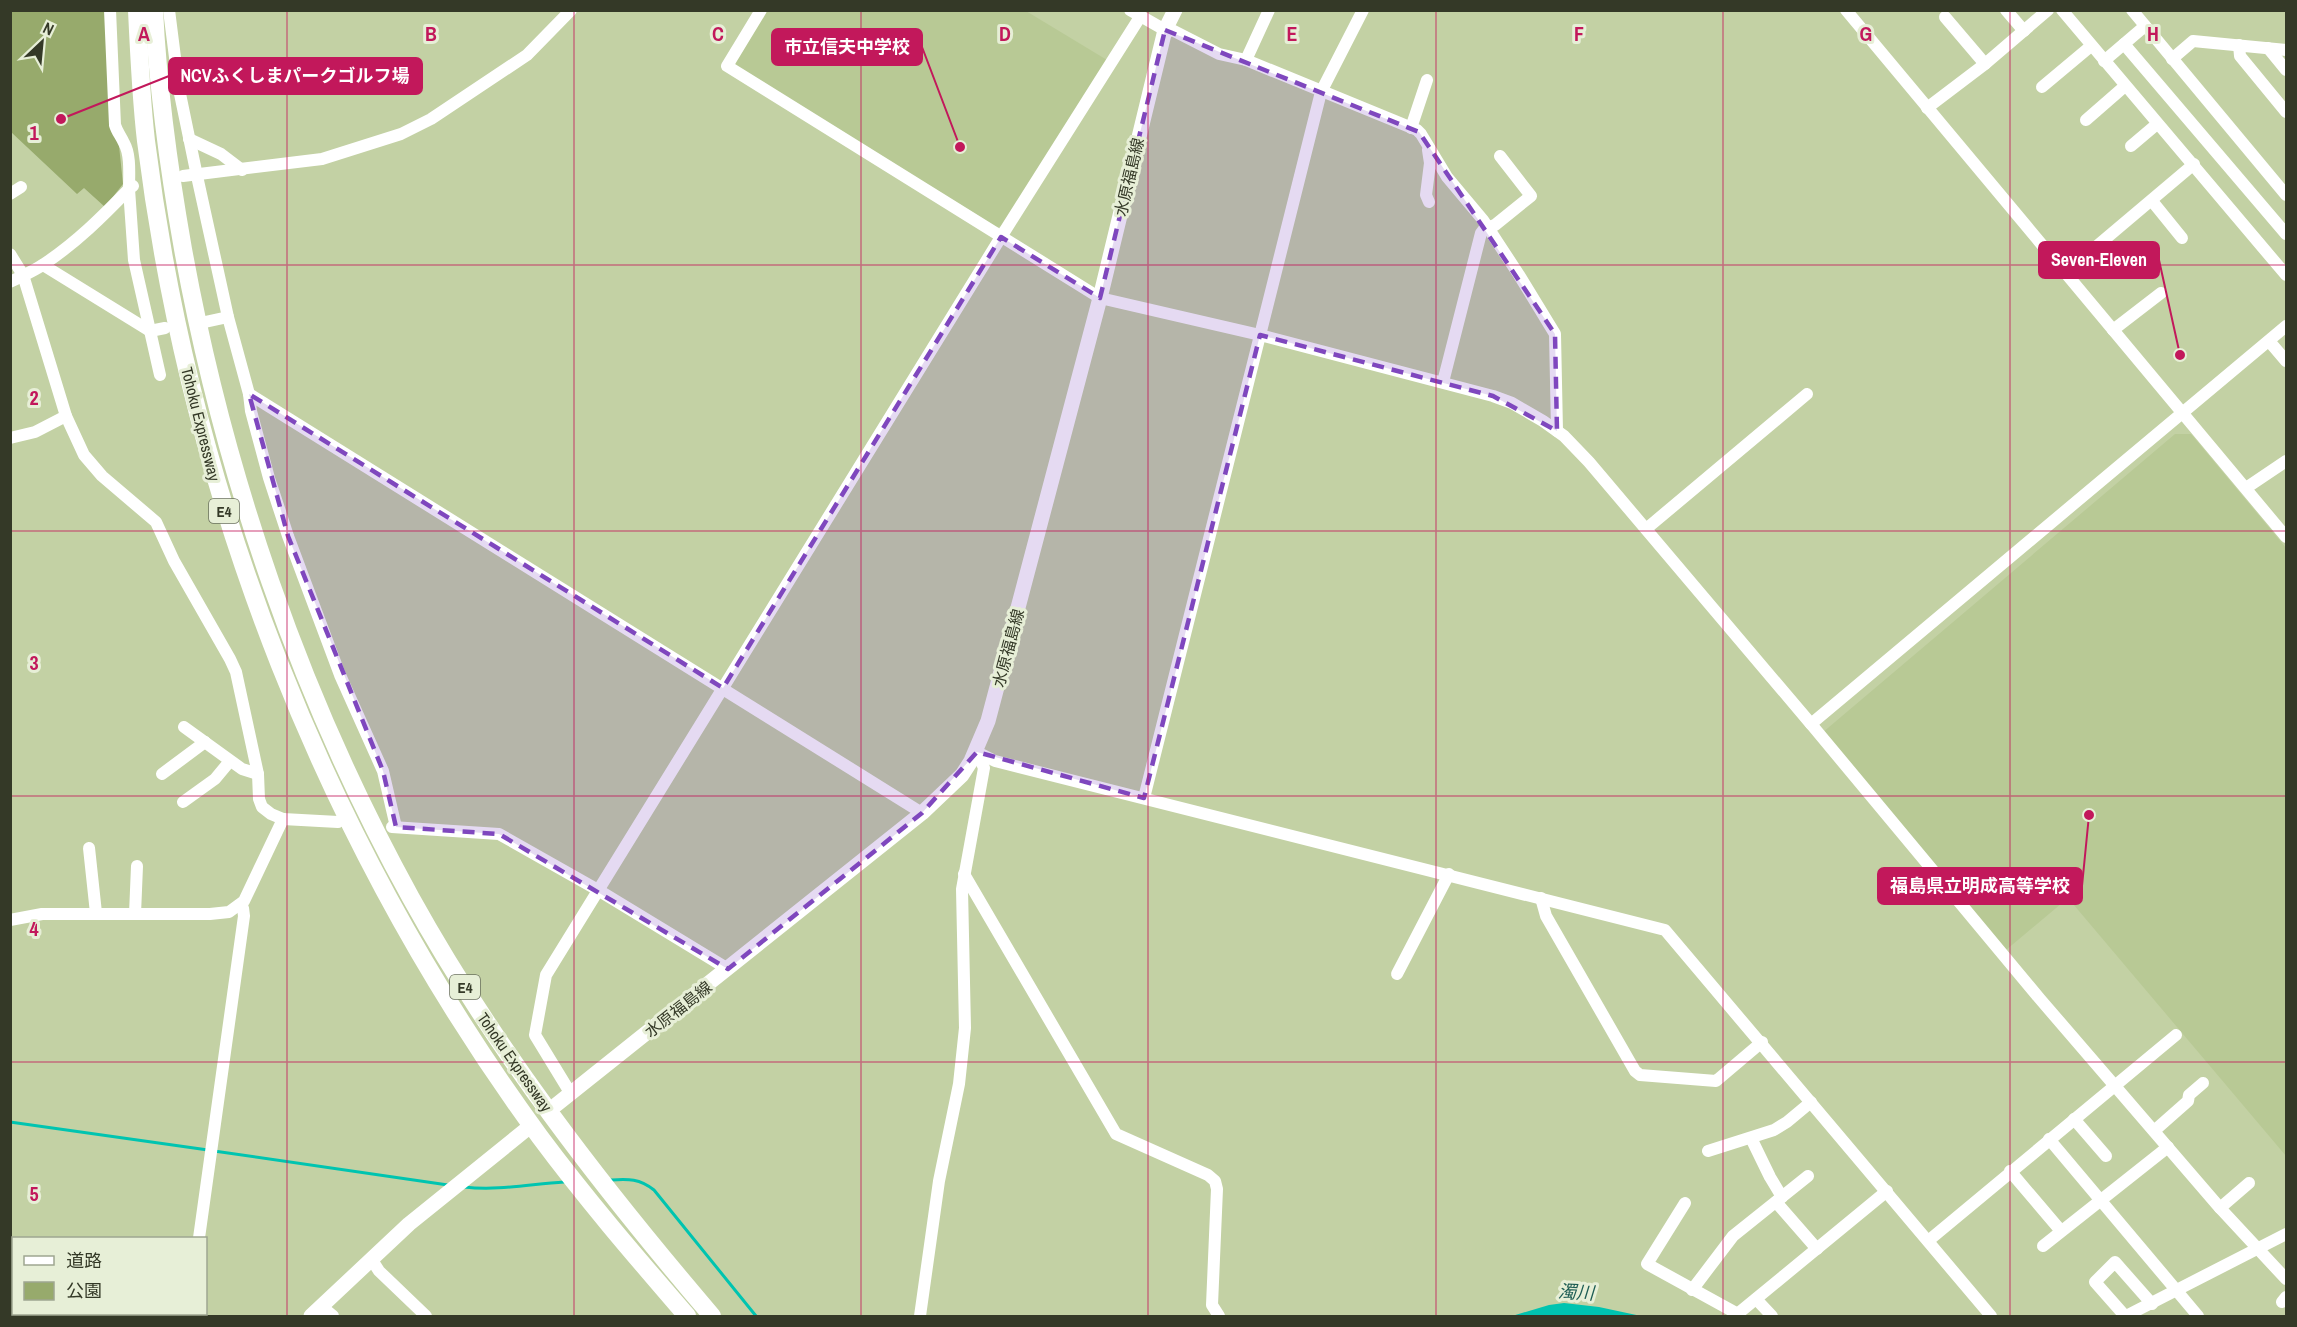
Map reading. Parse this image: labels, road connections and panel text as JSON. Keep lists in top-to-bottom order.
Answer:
{
  "streets": {
    "highway": ["Tohoku Expressway", "E4"],
    "main road": ["水原福島線"]
  },
  "crossings": [
    ["Tohoku Expressway", "E4"]
  ],
  "water": ["濁川"],
  "places": [
    "NCVふくしまパークゴルフ場",
    "市立信夫中学校",
    "Seven-Eleven",
    "福島県立明成高等学校"
  ],
  "legend": ["道路", "公園"],
  "north": "top right",
  "grid": {
    "columns": [
      "A",
      "B",
      "C",
      "D",
      "E",
      "F",
      "G",
      "H"
    ],
    "rows": [
      "1",
      "2",
      "3",
      "4",
      "5"
    ]
  }
}
